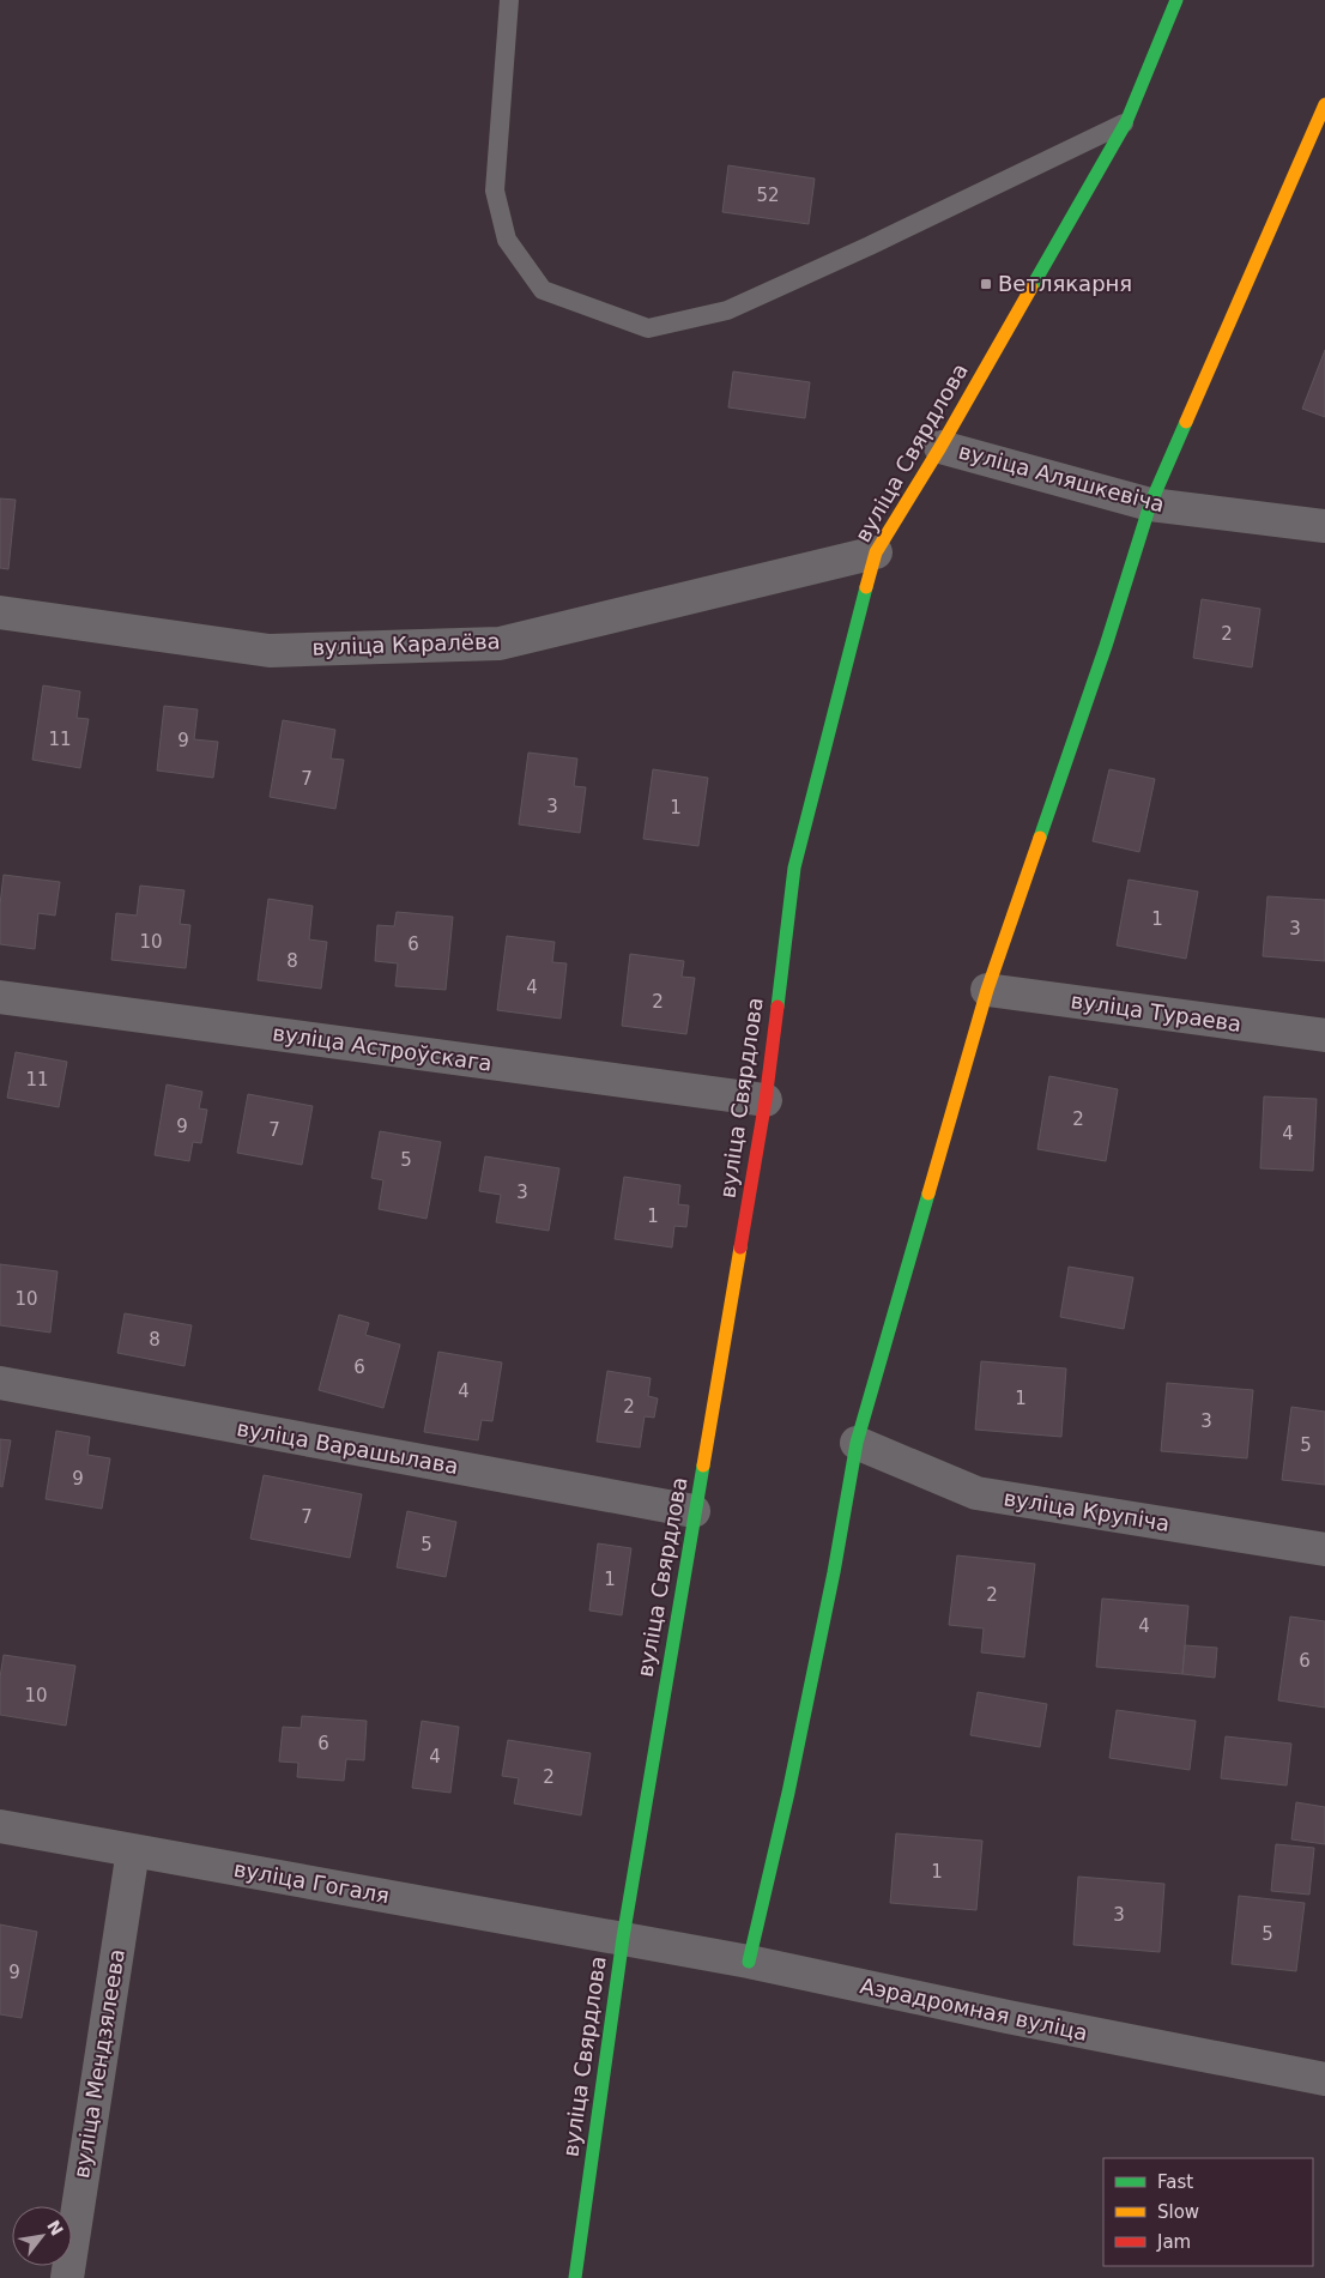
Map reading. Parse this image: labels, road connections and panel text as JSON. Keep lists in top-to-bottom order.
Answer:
{
  "streets": {
    "street": [
      "вуліца Свярдлова",
      "вуліца Аляшкевіча",
      "вуліца Каралёва",
      "вуліца Тураева",
      "вуліца Астроўскага",
      "вуліца Варашылава",
      "вуліца Крупіча",
      "вуліца Гогаля",
      "Аэрадромная вуліца",
      "вуліца Мендзялеева"
    ]
  },
  "crossings": [
    ["вуліца Свярдлова", "вуліца Аляшкевіча"],
    ["вуліца Свярдлова", "вуліца Каралёва"],
    ["вуліца Свярдлова", "вуліца Астроўскага"],
    ["вуліца Свярдлова", "вуліца Варашылава"],
    ["вуліца Свярдлова", "вуліца Гогаля"],
    ["вуліца Свярдлова", "Аэрадромная вуліца"],
    ["вуліца Гогаля", "Аэрадромная вуліца"],
    ["вуліца Гогаля", "вуліца Мендзялеева"]
  ],
  "places": {
    "transit": ["Ветлякарня"]
  },
  "house_numbers": [
    "52",
    "2",
    "11",
    "9",
    "7",
    "3",
    "1",
    "1",
    "3",
    "10",
    "6",
    "8",
    "4",
    "2",
    "11",
    "2",
    "9",
    "7",
    "4",
    "5",
    "3",
    "1",
    "10",
    "8",
    "6",
    "4",
    "1",
    "2",
    "3",
    "5",
    "9",
    "7",
    "5",
    "1",
    "2",
    "4",
    "6",
    "10",
    "6",
    "4",
    "2",
    "1",
    "3",
    "5",
    "9"
  ],
  "legend": ["Fast", "Slow", "Jam"],
  "north": "top right"
}
